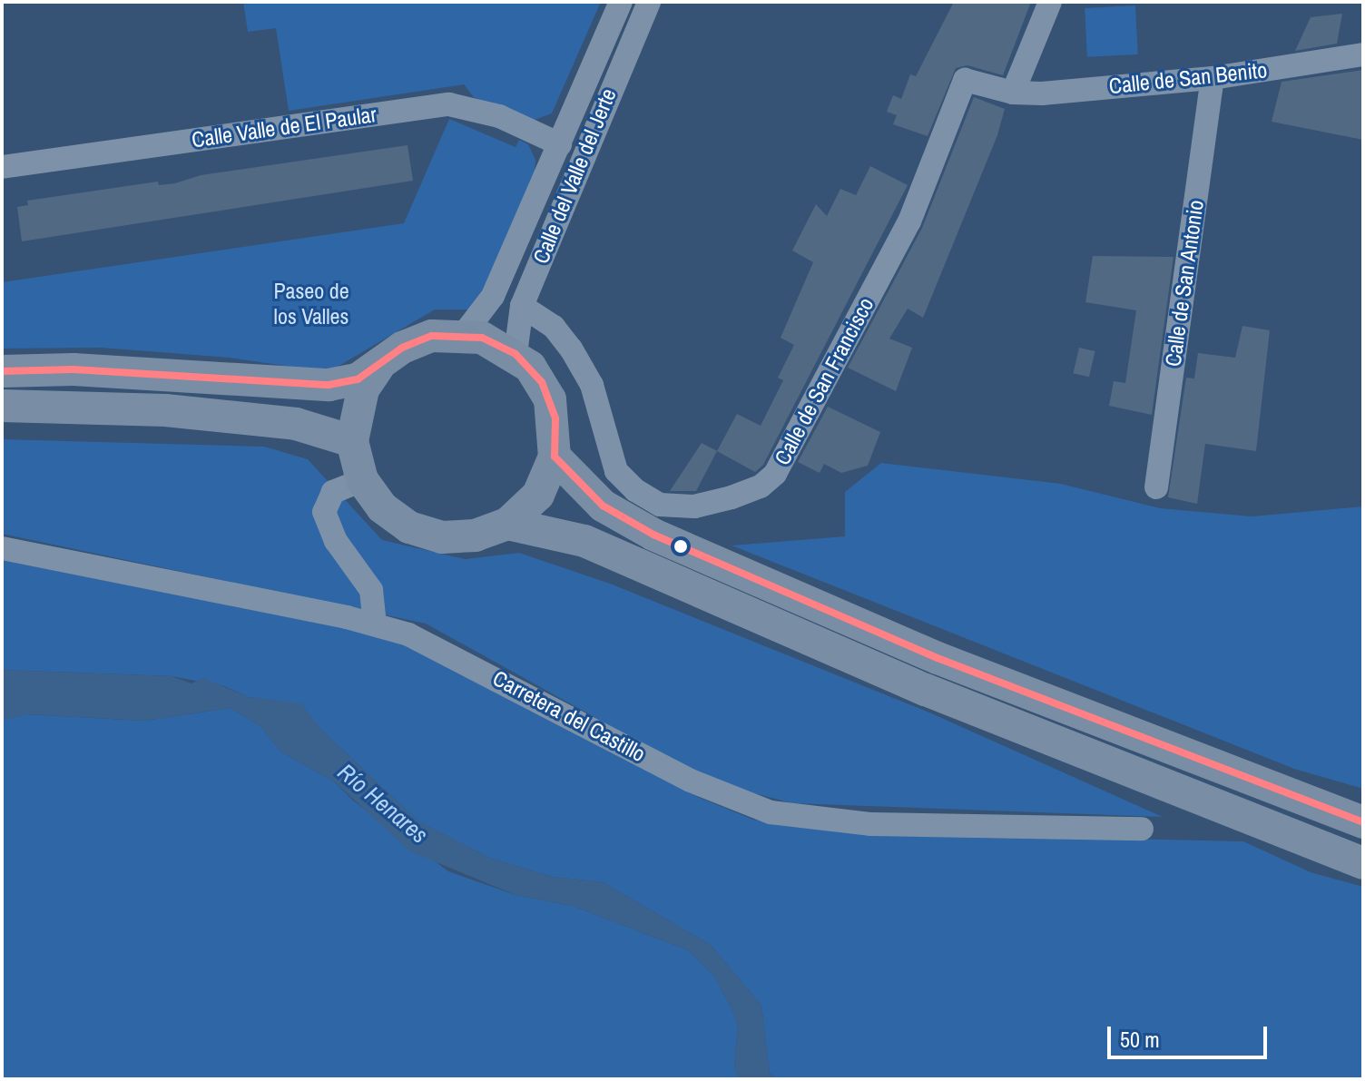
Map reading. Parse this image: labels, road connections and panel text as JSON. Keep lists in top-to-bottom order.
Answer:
{
  "streets": {
    "street": [
      "Calle de San Benito",
      "Calle Valle de El Paular",
      "Calle del Valle del Jerte",
      "Calle de San Antonio",
      "Calle de San Francisco",
      "Carretera del Castillo"
    ]
  },
  "crossings": [
    ["Calle de San Benito", "Calle de San Antonio"],
    ["Calle de San Benito", "Calle de San Francisco"],
    ["Calle Valle de El Paular", "Calle del Valle del Jerte"],
    ["Calle del Valle del Jerte", "Calle de San Francisco"]
  ],
  "water": ["Río Henares"],
  "parks": ["Paseo de los Valles"],
  "scale_bar": "50 m"
}
